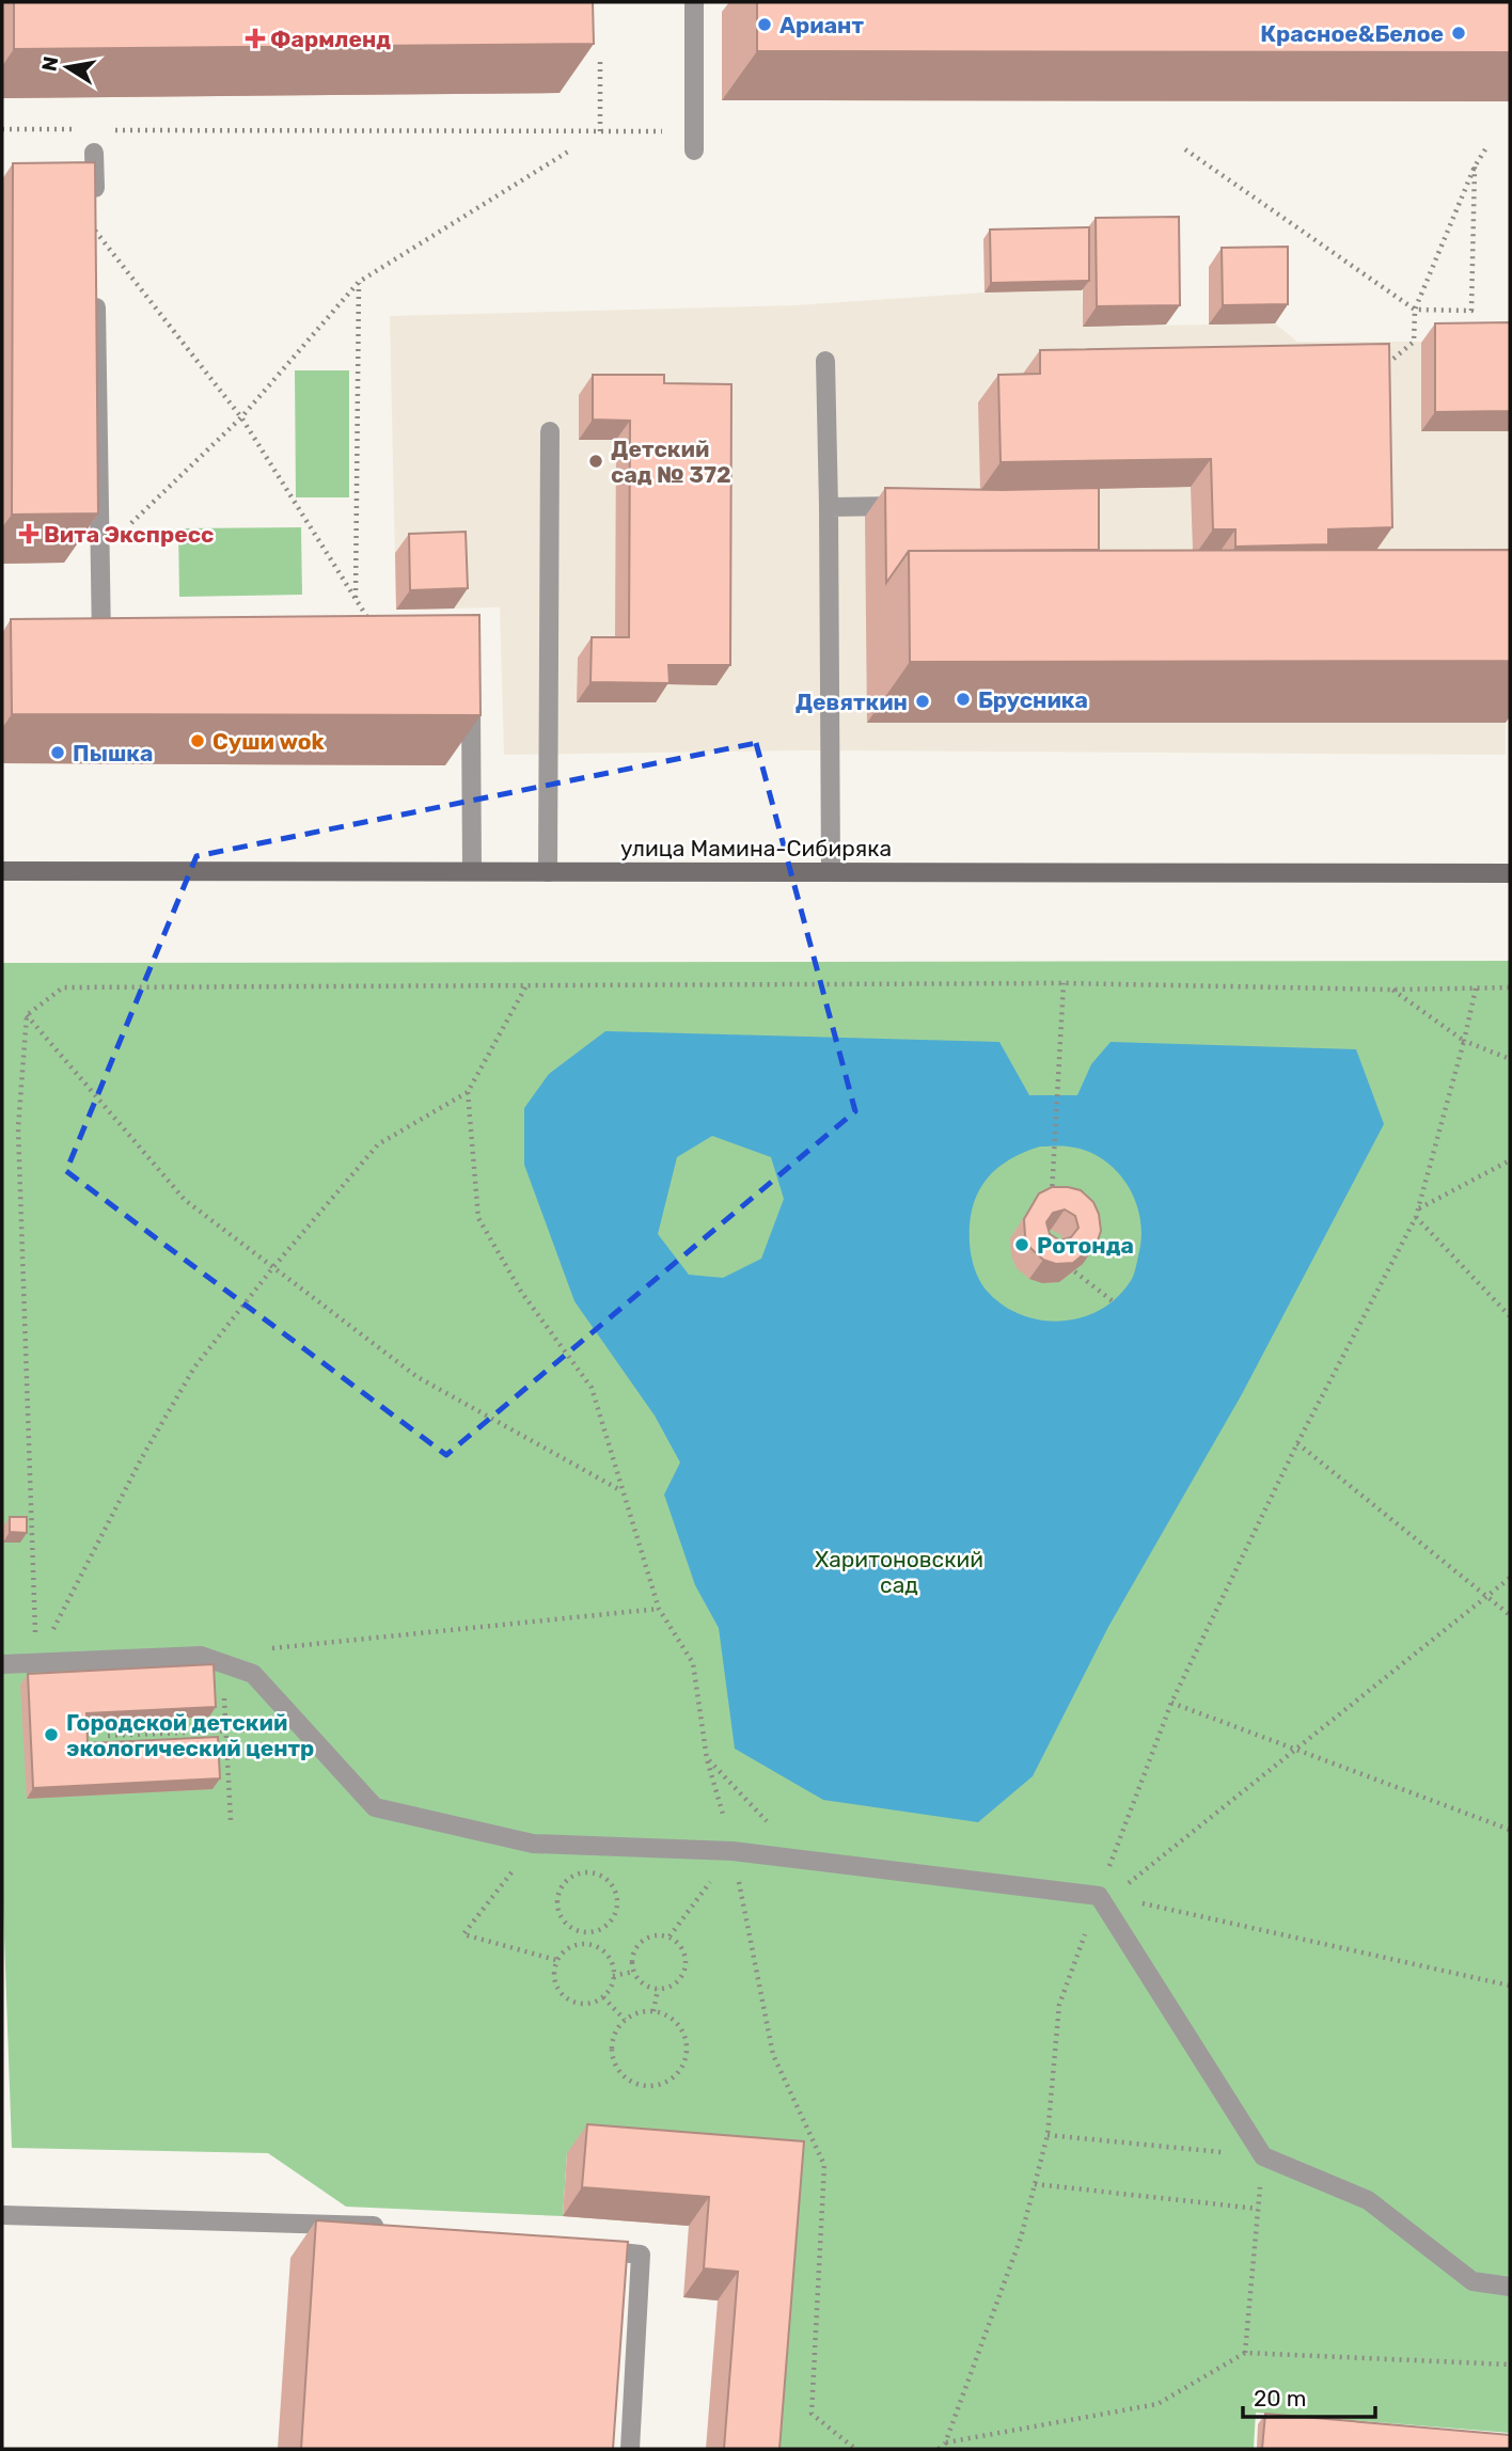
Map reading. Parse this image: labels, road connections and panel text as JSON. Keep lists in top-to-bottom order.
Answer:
{
  "streets": {
    "street": ["улица Мамина-Сибиряка"]
  },
  "parks": ["Харитоновский сад"],
  "places": {
    "other": [
      "Ариант",
      "Красное&Белое",
      "Детский сад № 372",
      "Брусника",
      "Девяткин",
      "Суши wok",
      "Пышка",
      "Ротонда",
      "Городской детский экологический центр"
    ],
    "health": ["Фармленд", "Вита Экспресс"]
  },
  "scale_bar": "20 m",
  "north": "left"
}
